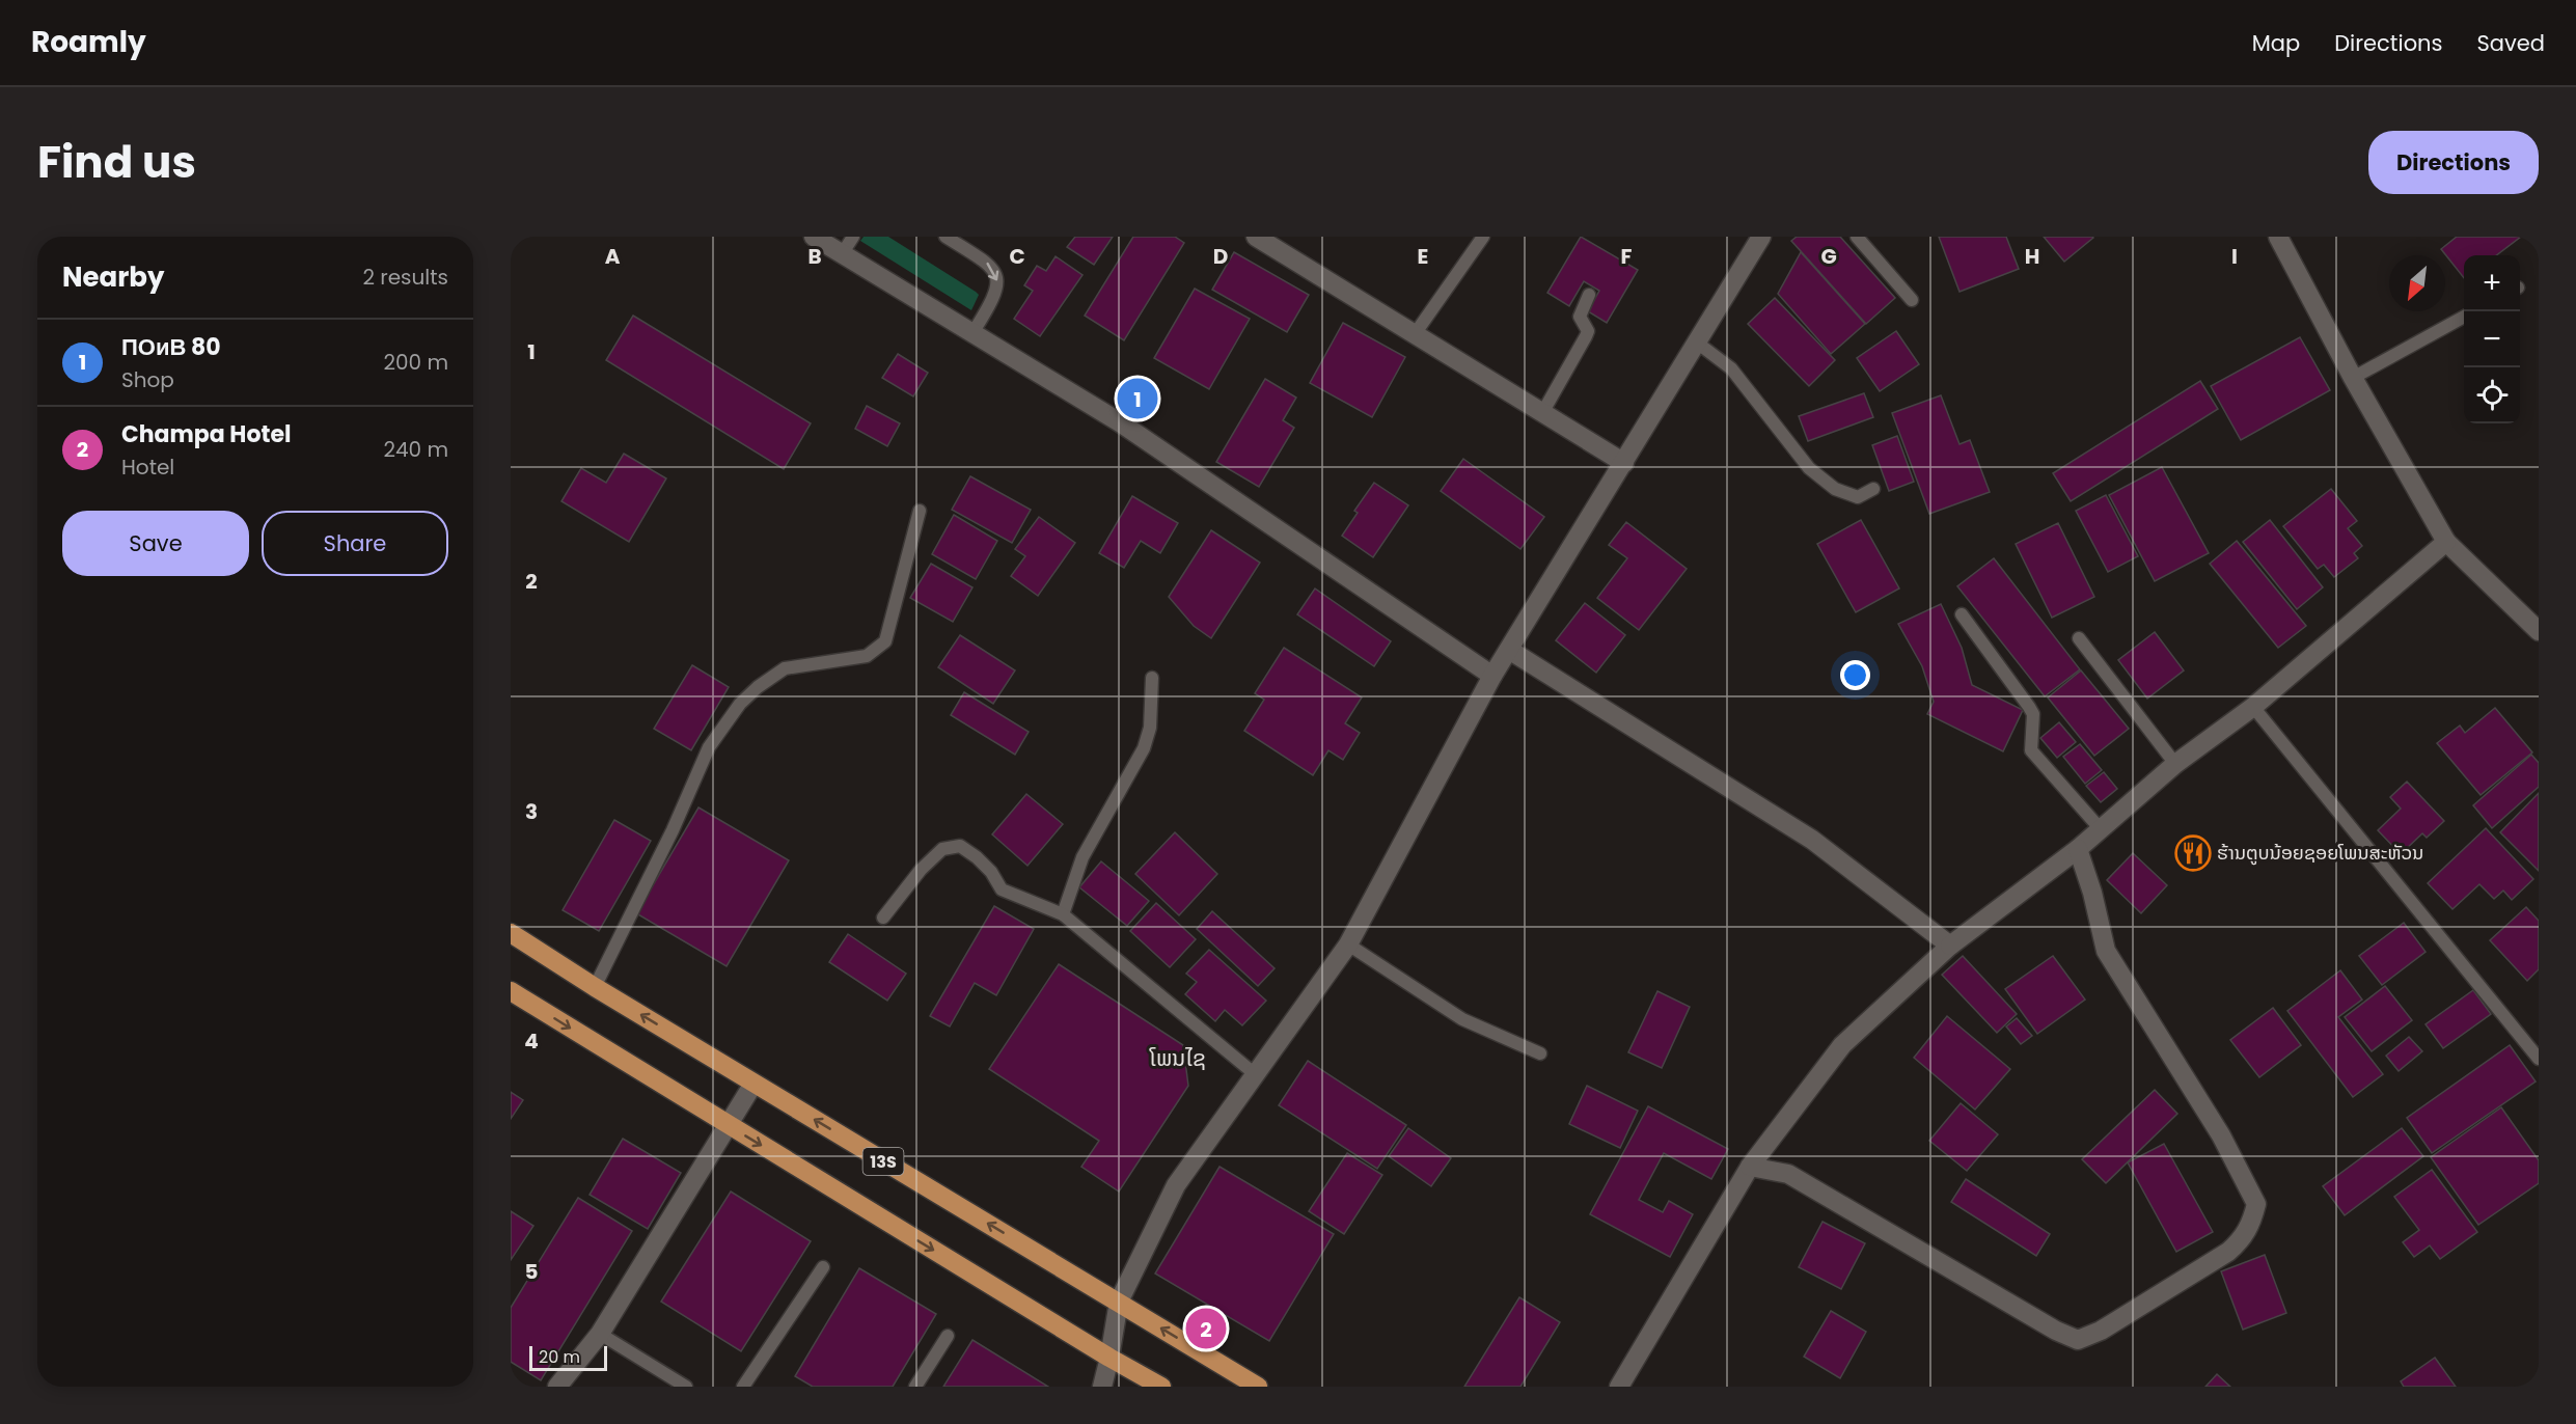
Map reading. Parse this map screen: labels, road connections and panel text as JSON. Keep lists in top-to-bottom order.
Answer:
{
  "streets": {
    "highway": ["13S"]
  },
  "districts": ["ໂພນໄຊ"],
  "places": {
    "restaurant": ["ຮ້ານຕູບນ້ອຍຊອຍໂພນສະຫັວນ"]
  },
  "scale_bar": "20 m",
  "north": "bottom left",
  "page": {
    "header": "Roamly",
    "nav": ["Map", "Directions", "Saved"],
    "title": "Find us",
    "buttons": [
      "Directions",
      ["Save", "Share"]
    ],
    "heading": ["Nearby", "2 results"],
    "map_buttons": ["+", "−"],
    "list": [
      {
        "mark": "1",
        "name": "ПОиВ 80",
        "note": "Shop",
        "value": "200 m"
      },
      {
        "mark": "2",
        "name": "Champa Hotel",
        "note": "Hotel",
        "value": "240 m"
      }
    ],
    "pins": ["1", "2"],
    "scale": "20 m"
  },
  "grid": {
    "columns": [
      "A",
      "B",
      "C",
      "D",
      "E",
      "F",
      "G",
      "H",
      "I"
    ],
    "rows": [
      "1",
      "2",
      "3",
      "4",
      "5"
    ]
  }
}
